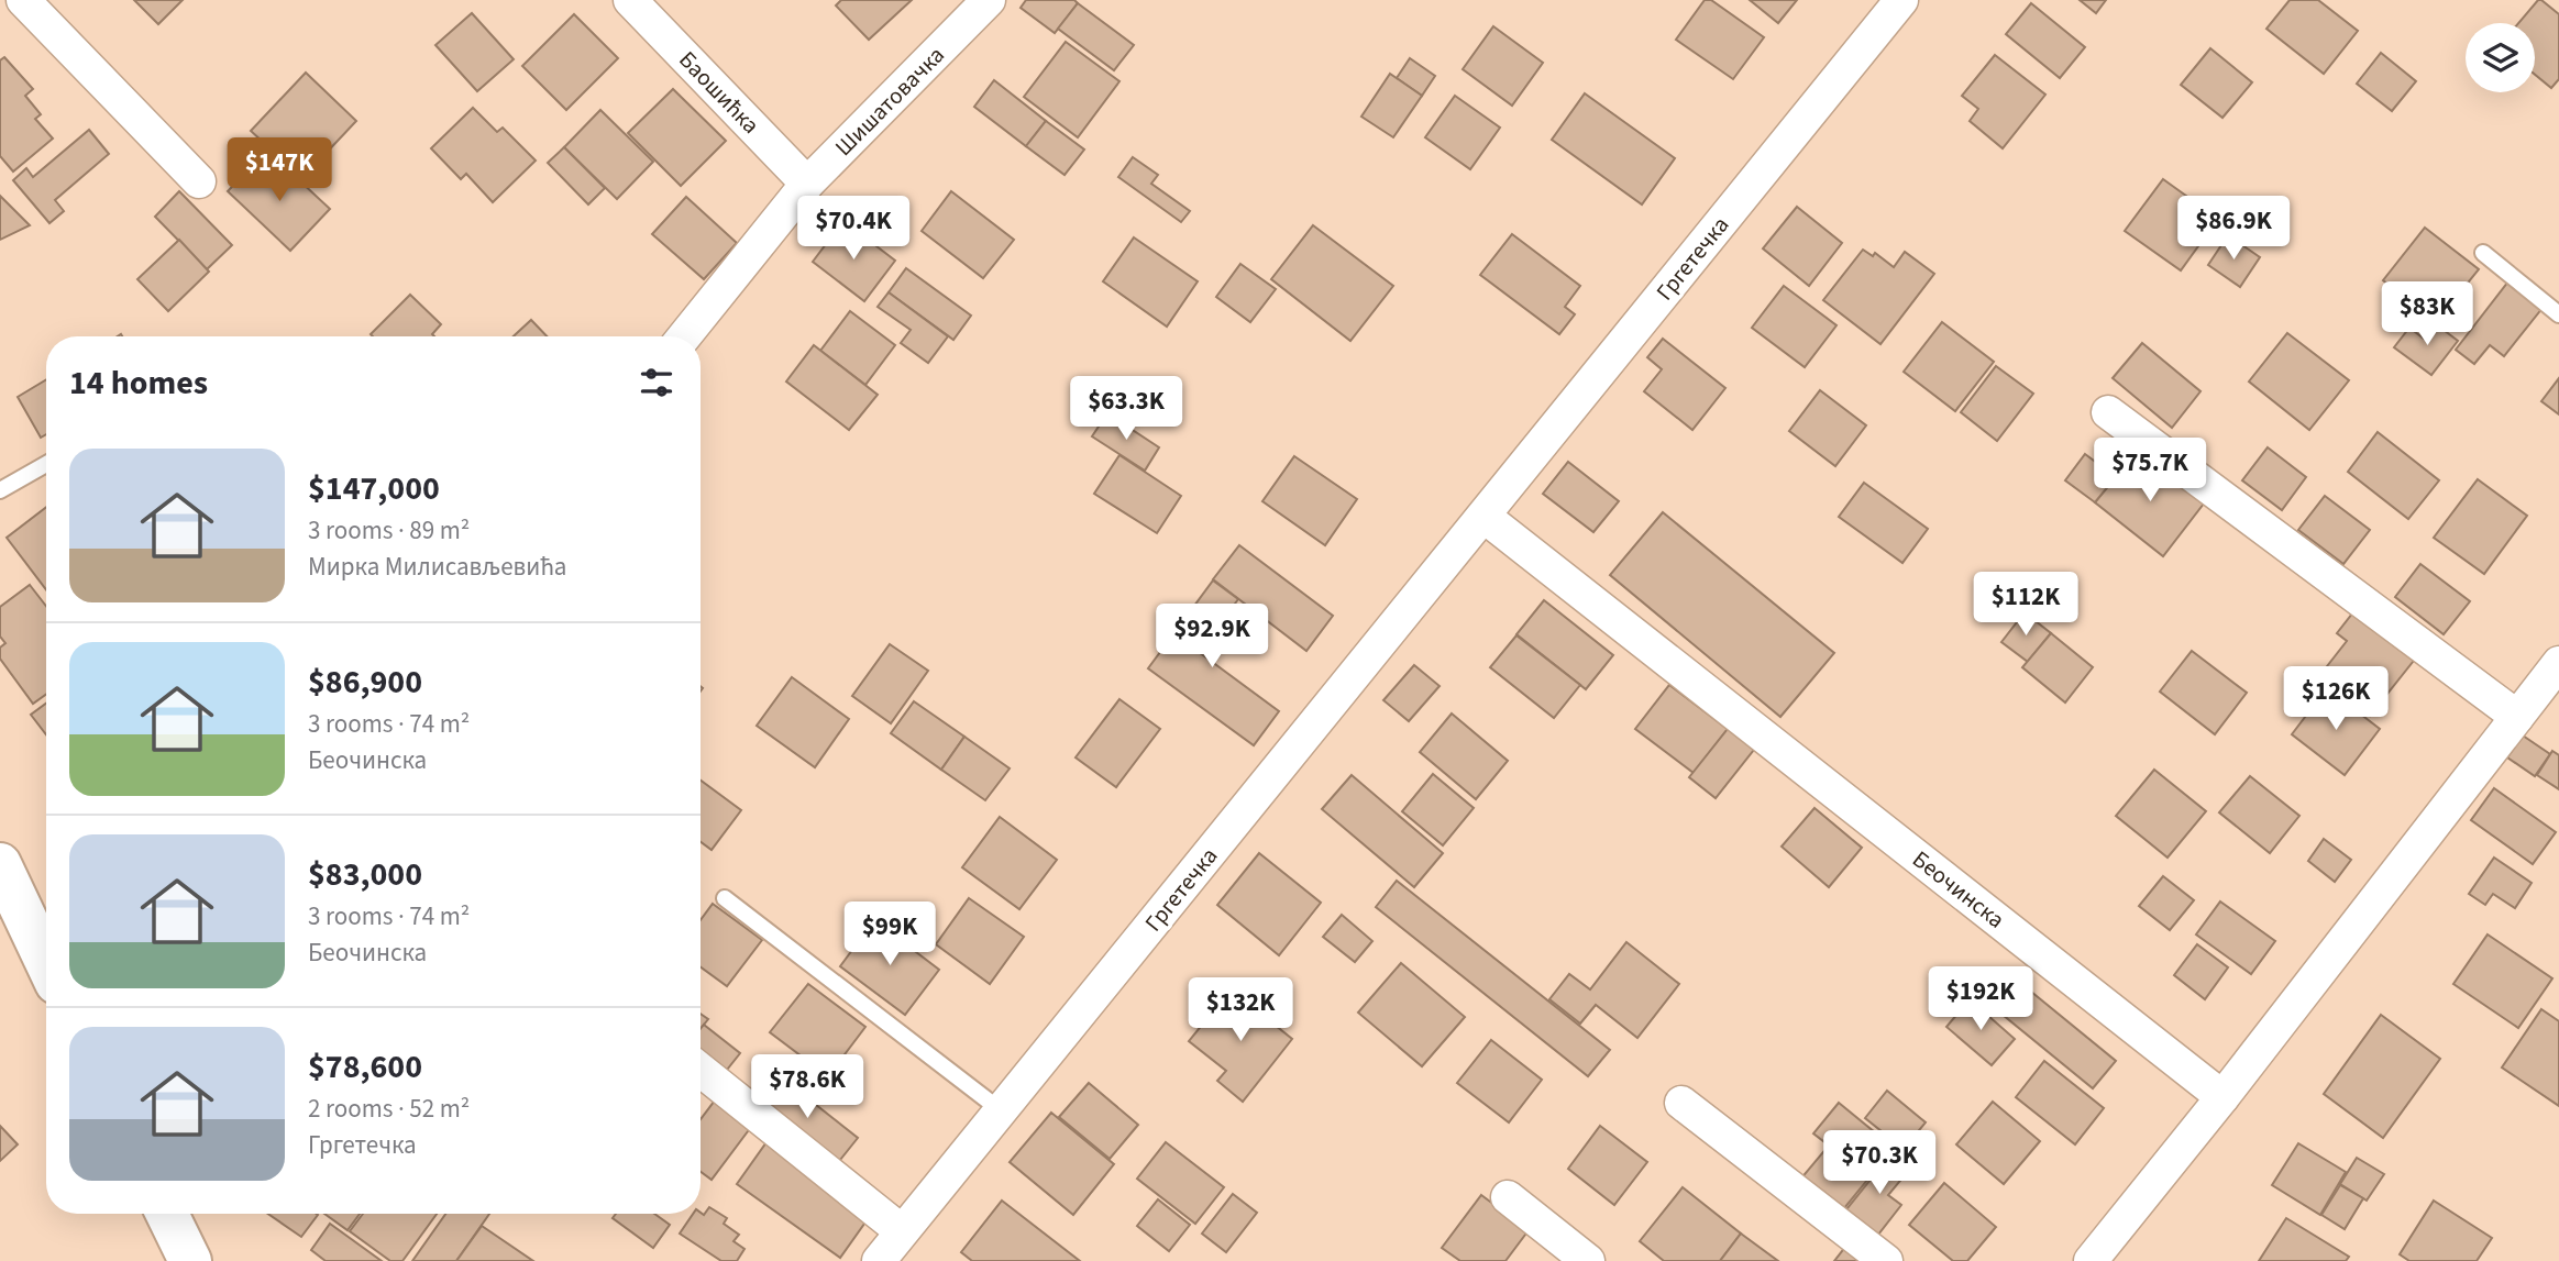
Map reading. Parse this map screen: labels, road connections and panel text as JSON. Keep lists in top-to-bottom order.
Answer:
{
  "streets": {
    "street": [
      "Баошићка",
      "Шишатовачка",
      "Гргетечка",
      "Беочинска"
    ]
  },
  "crossings": [
    ["Баошићка", "Шишатовачка"],
    ["Гргетечка", "Беочинска"]
  ],
  "page": {
    "price": [
      "$147K",
      "$70.4K",
      "$86.9K",
      "$83K",
      "$63.3K",
      "$75.7K",
      "$112K",
      "$92.9K",
      "$126K",
      "$99K",
      "$192K",
      "$132K",
      "$78.6K",
      "$70.3K"
    ],
    "heading": "14 homes",
    "list": [
      {
        "name": "$147,000",
        "note": "3 rooms · 89 m² · Мирка Милисављевића"
      },
      {
        "name": "$86,900",
        "note": "3 rooms · 74 m² · Беочинска"
      },
      {
        "name": "$83,000",
        "note": "3 rooms · 74 m² · Беочинска"
      },
      {
        "name": "$78,600",
        "note": "2 rooms · 52 m² · Гргетечка"
      }
    ]
  }
}
